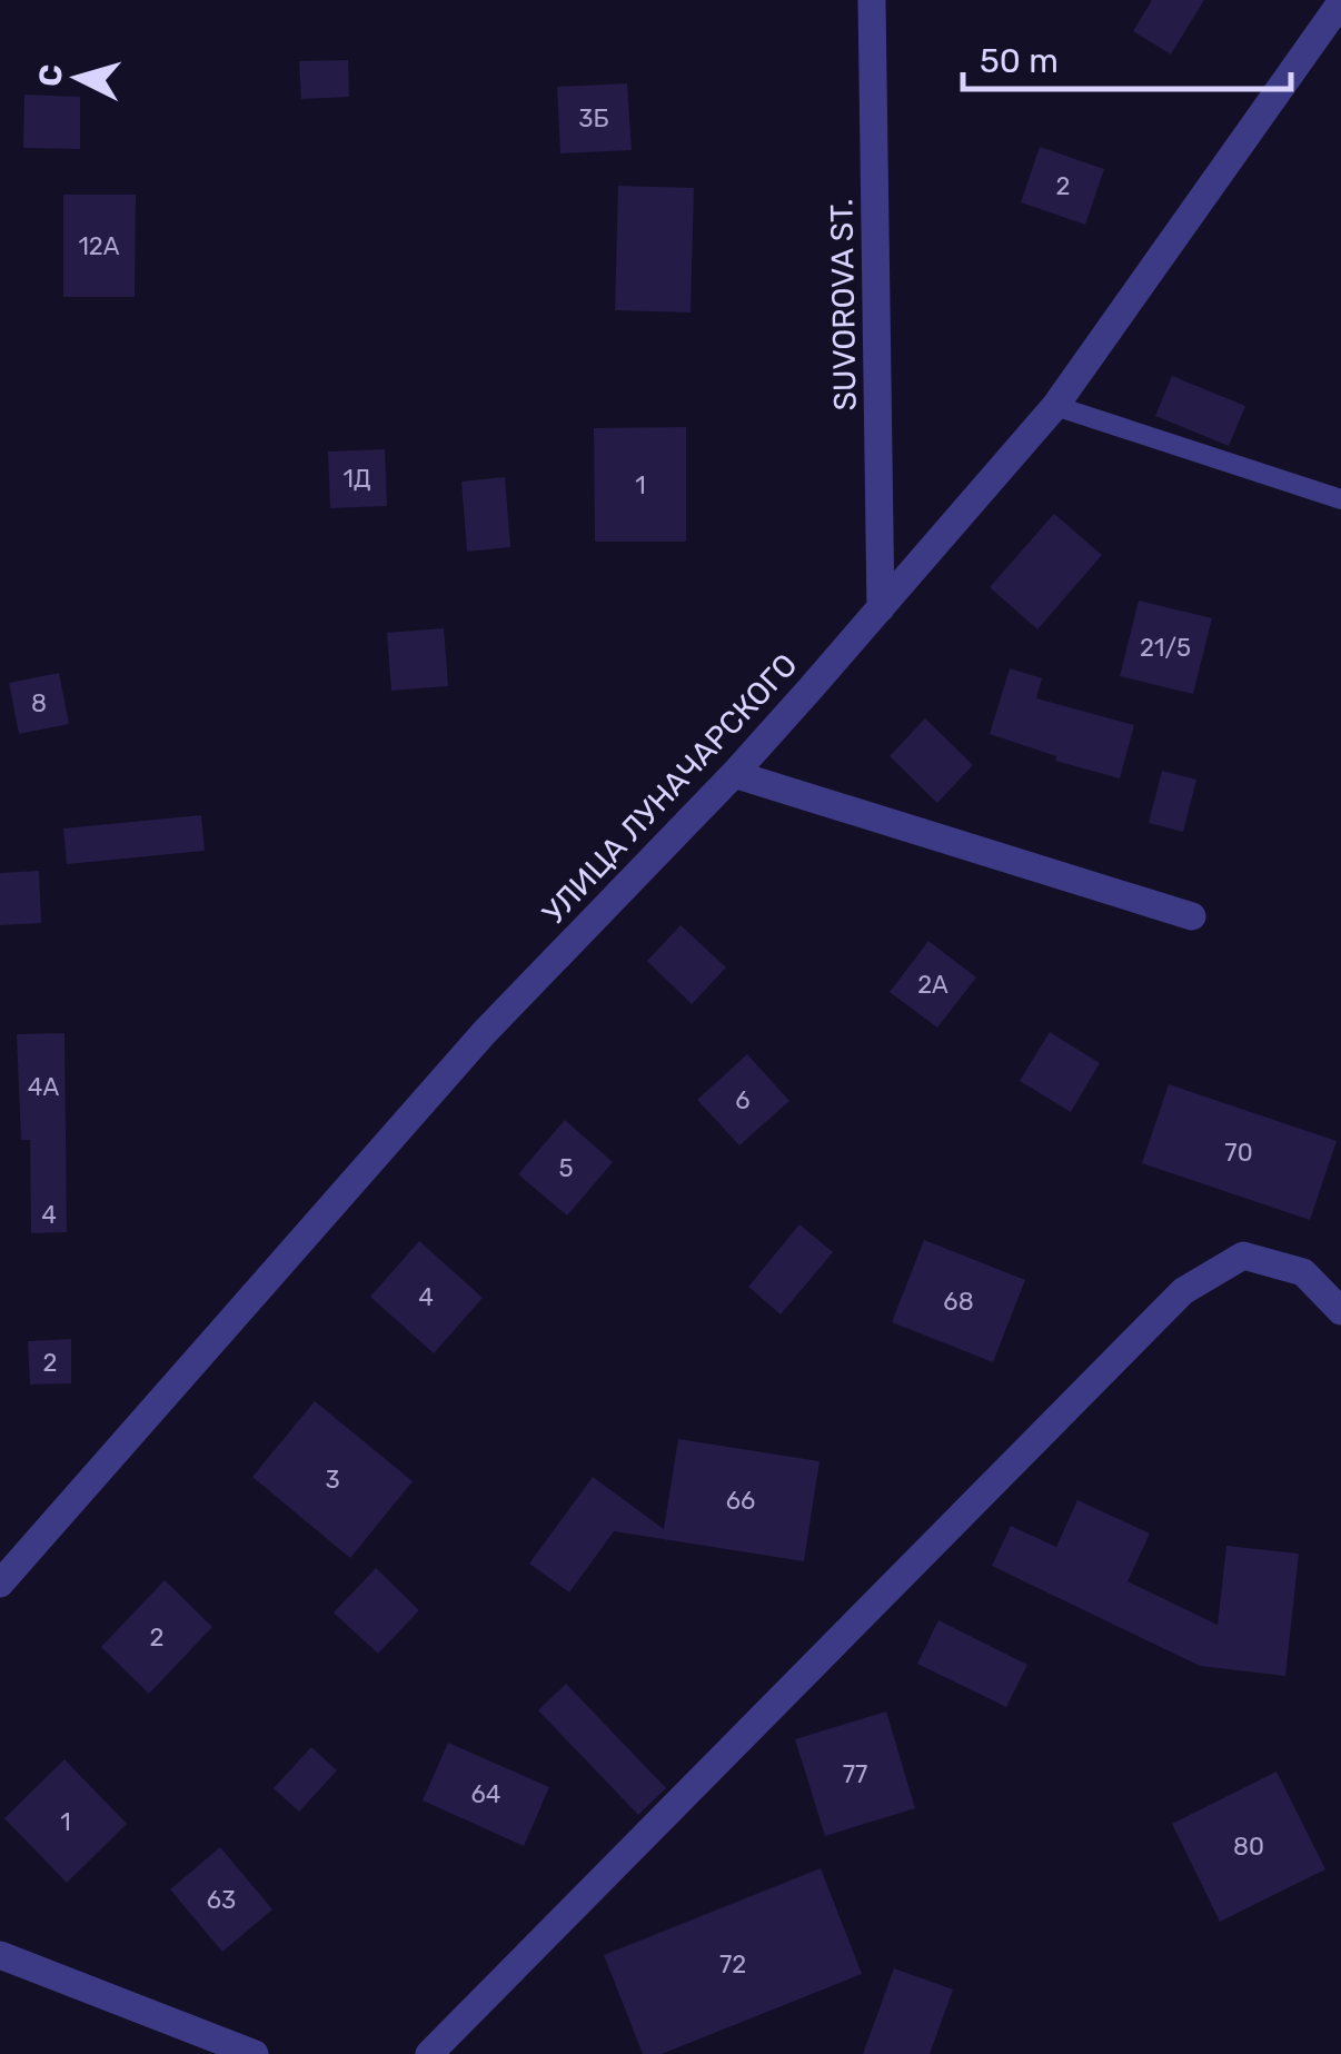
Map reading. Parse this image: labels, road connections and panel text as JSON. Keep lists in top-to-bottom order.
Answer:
{
  "streets": {
    "street": ["SUVOROVA ST.", "УЛИЦА ЛУНАЧАРСКОГО"]
  },
  "crossings": [
    ["SUVOROVA ST.", "УЛИЦА ЛУНАЧАРСКОГО"]
  ],
  "house_numbers": [
    "3Б",
    "2",
    "12А",
    "1Д",
    "1",
    "21/5",
    "8",
    "2А",
    "4А",
    "6",
    "70",
    "5",
    "4",
    "4",
    "68",
    "2",
    "3",
    "66",
    "2",
    "77",
    "64",
    "1",
    "80",
    "63",
    "72"
  ],
  "scale_bar": "50 m",
  "north": "left"
}
